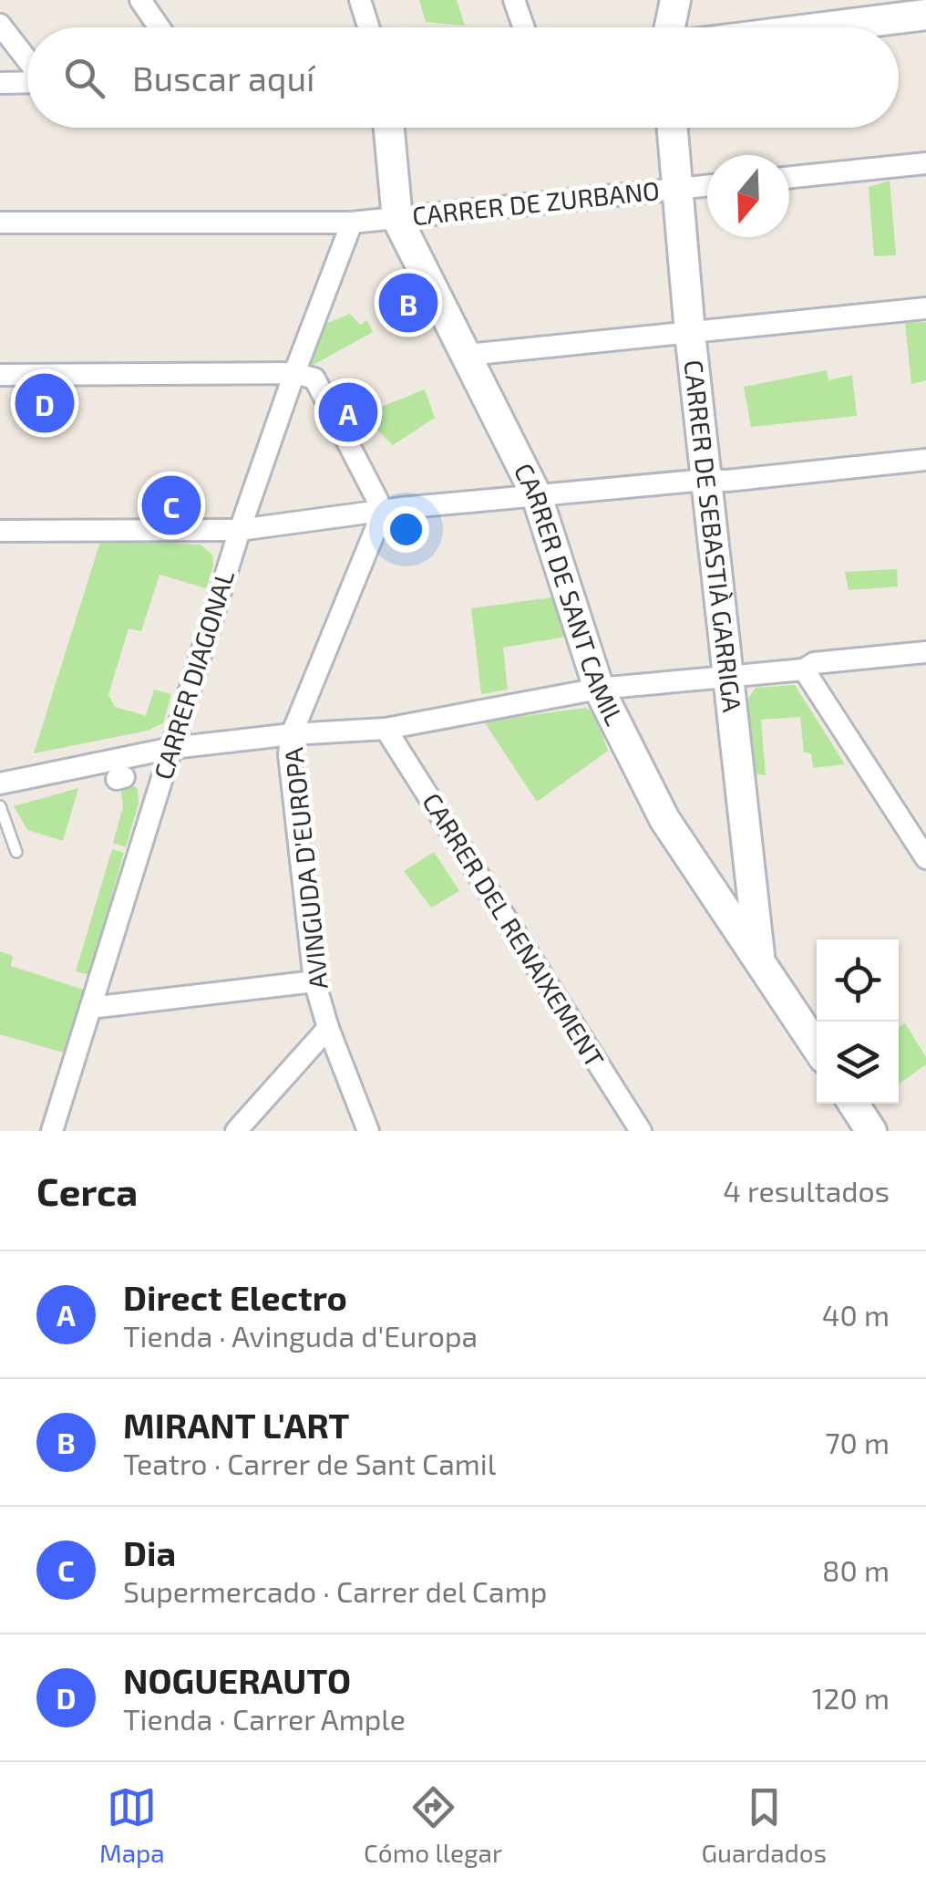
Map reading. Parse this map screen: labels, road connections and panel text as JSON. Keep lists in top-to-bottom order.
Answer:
{
  "streets": {
    "street": [
      "CARRER DE ZURBANO",
      "CARRER DE SEBASTIÀ GARRIGA",
      "CARRER DE SANT CAMIL",
      "CARRER DIAGONAL",
      "AVINGUDA D'EUROPA",
      "CARRER DEL RENAIXEMENT"
    ]
  },
  "crossings": [
    ["CARRER DE ZURBANO", "CARRER DE SEBASTIÀ GARRIGA"],
    ["CARRER DE ZURBANO", "CARRER DE SANT CAMIL"],
    ["CARRER DE ZURBANO", "CARRER DIAGONAL"],
    ["CARRER DE SEBASTIÀ GARRIGA", "CARRER DE SANT CAMIL"]
  ],
  "north": "bottom",
  "page": {
    "search": "Buscar aquí",
    "pins": [
      "B",
      "D",
      "A",
      "C"
    ],
    "heading": ["Cerca", "4 resultados"],
    "list": [
      {
        "mark": "A",
        "name": "Direct Electro",
        "note": "Tienda · Avinguda d'Europa",
        "value": "40 m"
      },
      {
        "mark": "B",
        "name": "MIRANT L'ART",
        "note": "Teatro · Carrer de Sant Camil",
        "value": "70 m"
      },
      {
        "mark": "C",
        "name": "Dia",
        "note": "Supermercado · Carrer del Camp",
        "value": "80 m"
      },
      {
        "mark": "D",
        "name": "NOGUERAUTO",
        "note": "Tienda · Carrer Ample",
        "value": "120 m"
      }
    ],
    "nav": ["Mapa", "Cómo llegar", "Guardados"]
  }
}
